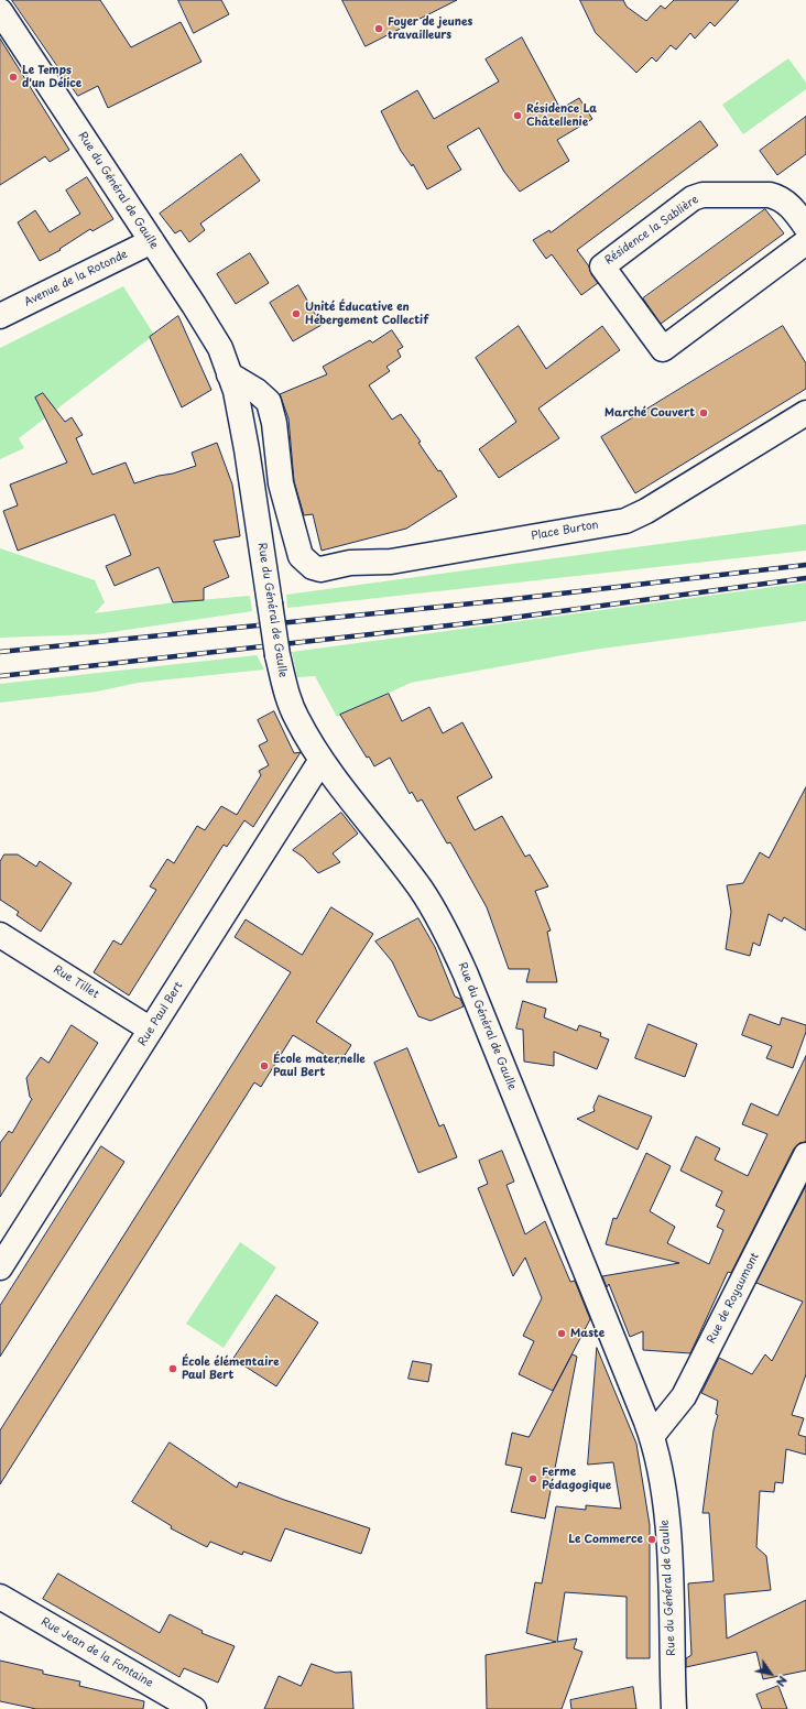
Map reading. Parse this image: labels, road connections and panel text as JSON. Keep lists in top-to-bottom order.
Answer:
{
  "streets": {
    "street": [
      "Rue du Général de Gaulle",
      "Résidence la Sablière",
      "Avenue de la Rotonde",
      "Place Burton",
      "Rue Tillet",
      "Rue Paul Bert",
      "Rue de Royaumont",
      "Rue Jean de la Fontaine"
    ]
  },
  "crossings": [
    ["Rue du Général de Gaulle", "Avenue de la Rotonde"],
    ["Rue du Général de Gaulle", "Place Burton"],
    ["Rue du Général de Gaulle", "Rue Paul Bert"],
    ["Rue du Général de Gaulle", "Rue de Royaumont"],
    ["Rue Tillet", "Rue Paul Bert"]
  ],
  "places": [
    "Foyer de jeunes travailleurs",
    "Le Temps d'un Délice",
    "Résidence La Châtellenie",
    "Unité Éducative en Hébergement Collectif",
    "Marché Couvert",
    "École maternelle Paul Bert",
    "Maste",
    "École élémentaire Paul Bert",
    "Ferme Pédagogique",
    "Le Commerce"
  ],
  "north": "bottom right"
}
